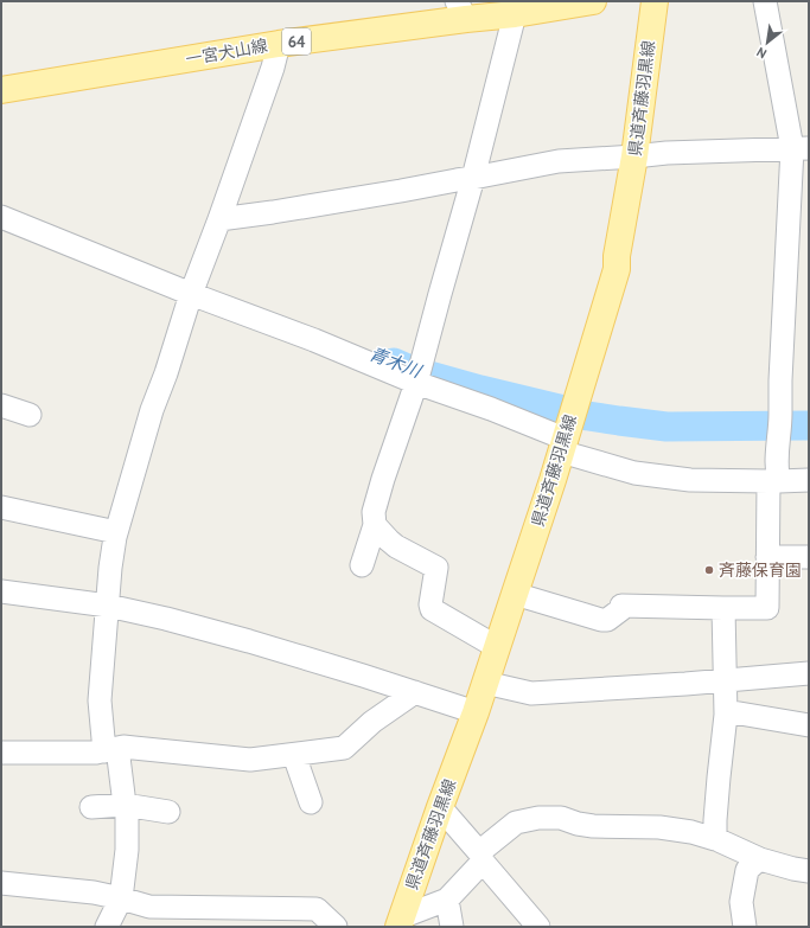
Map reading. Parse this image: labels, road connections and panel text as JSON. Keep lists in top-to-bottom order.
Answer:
{
  "streets": {
    "main road": ["64", "一宮犬山線", "県道斉藤羽黒線"]
  },
  "water": ["青木川"],
  "places": ["斉藤保育園"],
  "north": "bottom left"
}
